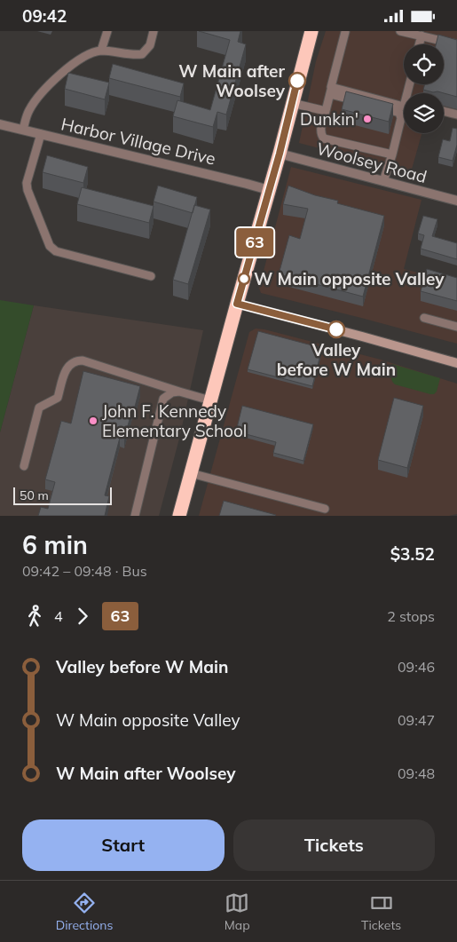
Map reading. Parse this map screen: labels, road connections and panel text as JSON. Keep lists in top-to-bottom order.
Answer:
{
  "streets": {
    "street": ["Harbor Village Drive", "Woolsey Road"]
  },
  "places": [
    "W Main after Woolsey",
    "Dunkin'",
    "W Main opposite Valley",
    "Valley before W Main",
    "John F. Kennedy Elementary School"
  ],
  "lines": ["bus line 63"],
  "scale_bar": "50 m",
  "page": {
    "status": "09:42",
    "on_map": "63",
    "scale": "50 m",
    "heading": ["6 min", "09:42 – 09:48 · Bus", "$3.52"],
    "legs": ["4", "63", "2 stops"],
    "list": [
      {
        "name": "Valley before W Main",
        "value": "09:46"
      },
      {
        "name": "W Main opposite Valley",
        "value": "09:47"
      },
      {
        "name": "W Main after Woolsey",
        "value": "09:48"
      }
    ],
    "buttons": ["Start", "Tickets"],
    "tabs": ["Directions", "Map", "Tickets"]
  }
}
